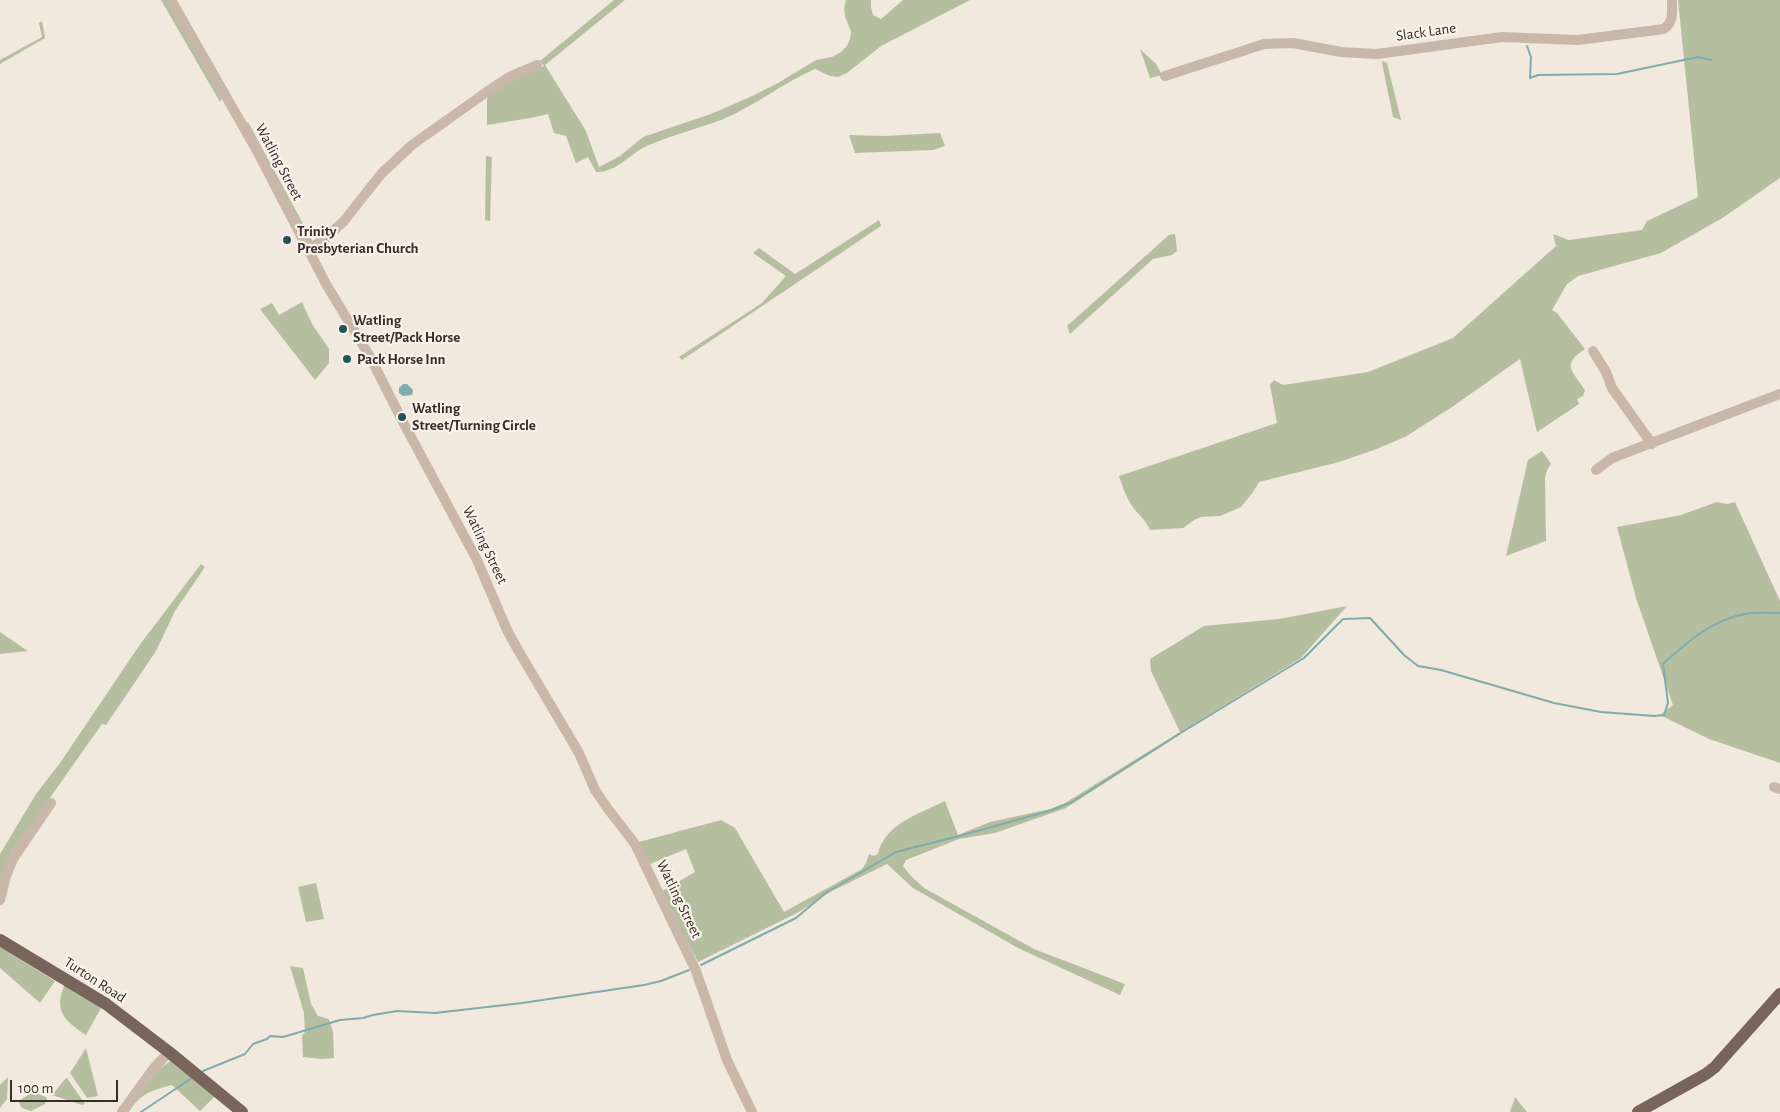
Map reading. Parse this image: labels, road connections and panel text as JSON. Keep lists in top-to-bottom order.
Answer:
{
  "streets": {
    "main road": ["Turton Road"],
    "street": ["Slack Lane", "Watling Street"]
  },
  "places": [
    "Trinity Presbyterian Church",
    "Watling Street/Pack Horse",
    "Pack Horse Inn",
    "Watling Street/Turning Circle"
  ],
  "scale_bar": "100 m"
}
